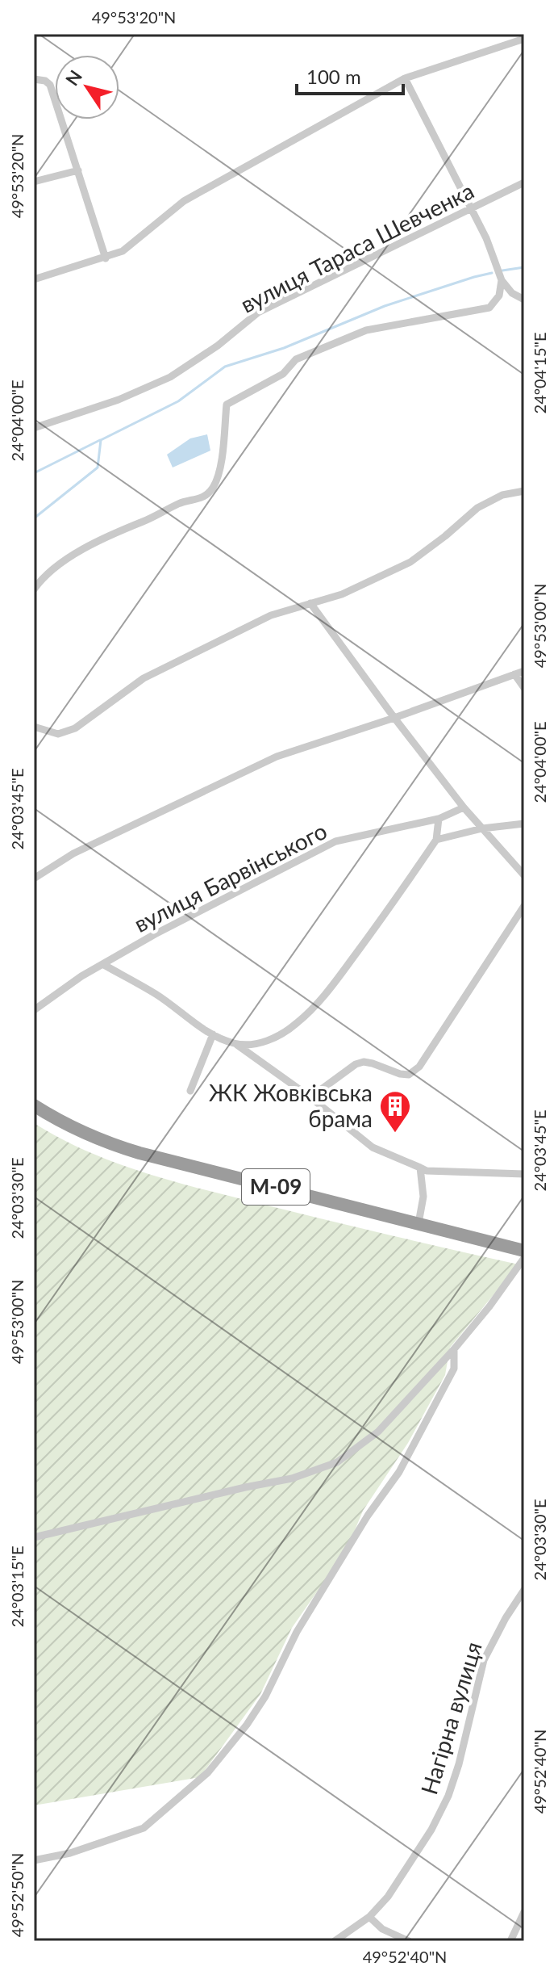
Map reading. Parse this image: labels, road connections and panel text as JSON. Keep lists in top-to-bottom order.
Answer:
{
  "streets": {
    "highway": ["М-09"],
    "street": ["вулиця Тараса Шевченка", "вулиця Барвінського", "Нагірна вулиця"]
  },
  "places": {
    "building": ["ЖК Жовківська брама"]
  },
  "scale_bar": "100 m",
  "north": "top left",
  "coordinates": [
    "49°53'20\"N",
    "24°04'15\"E",
    "24°04'00\"E",
    "49°53'00\"N",
    "24°03'45\"E",
    "24°03'30\"E",
    "24°03'15\"E",
    "49°52'40\"N",
    "49°52'50\"N"
  ]
}
